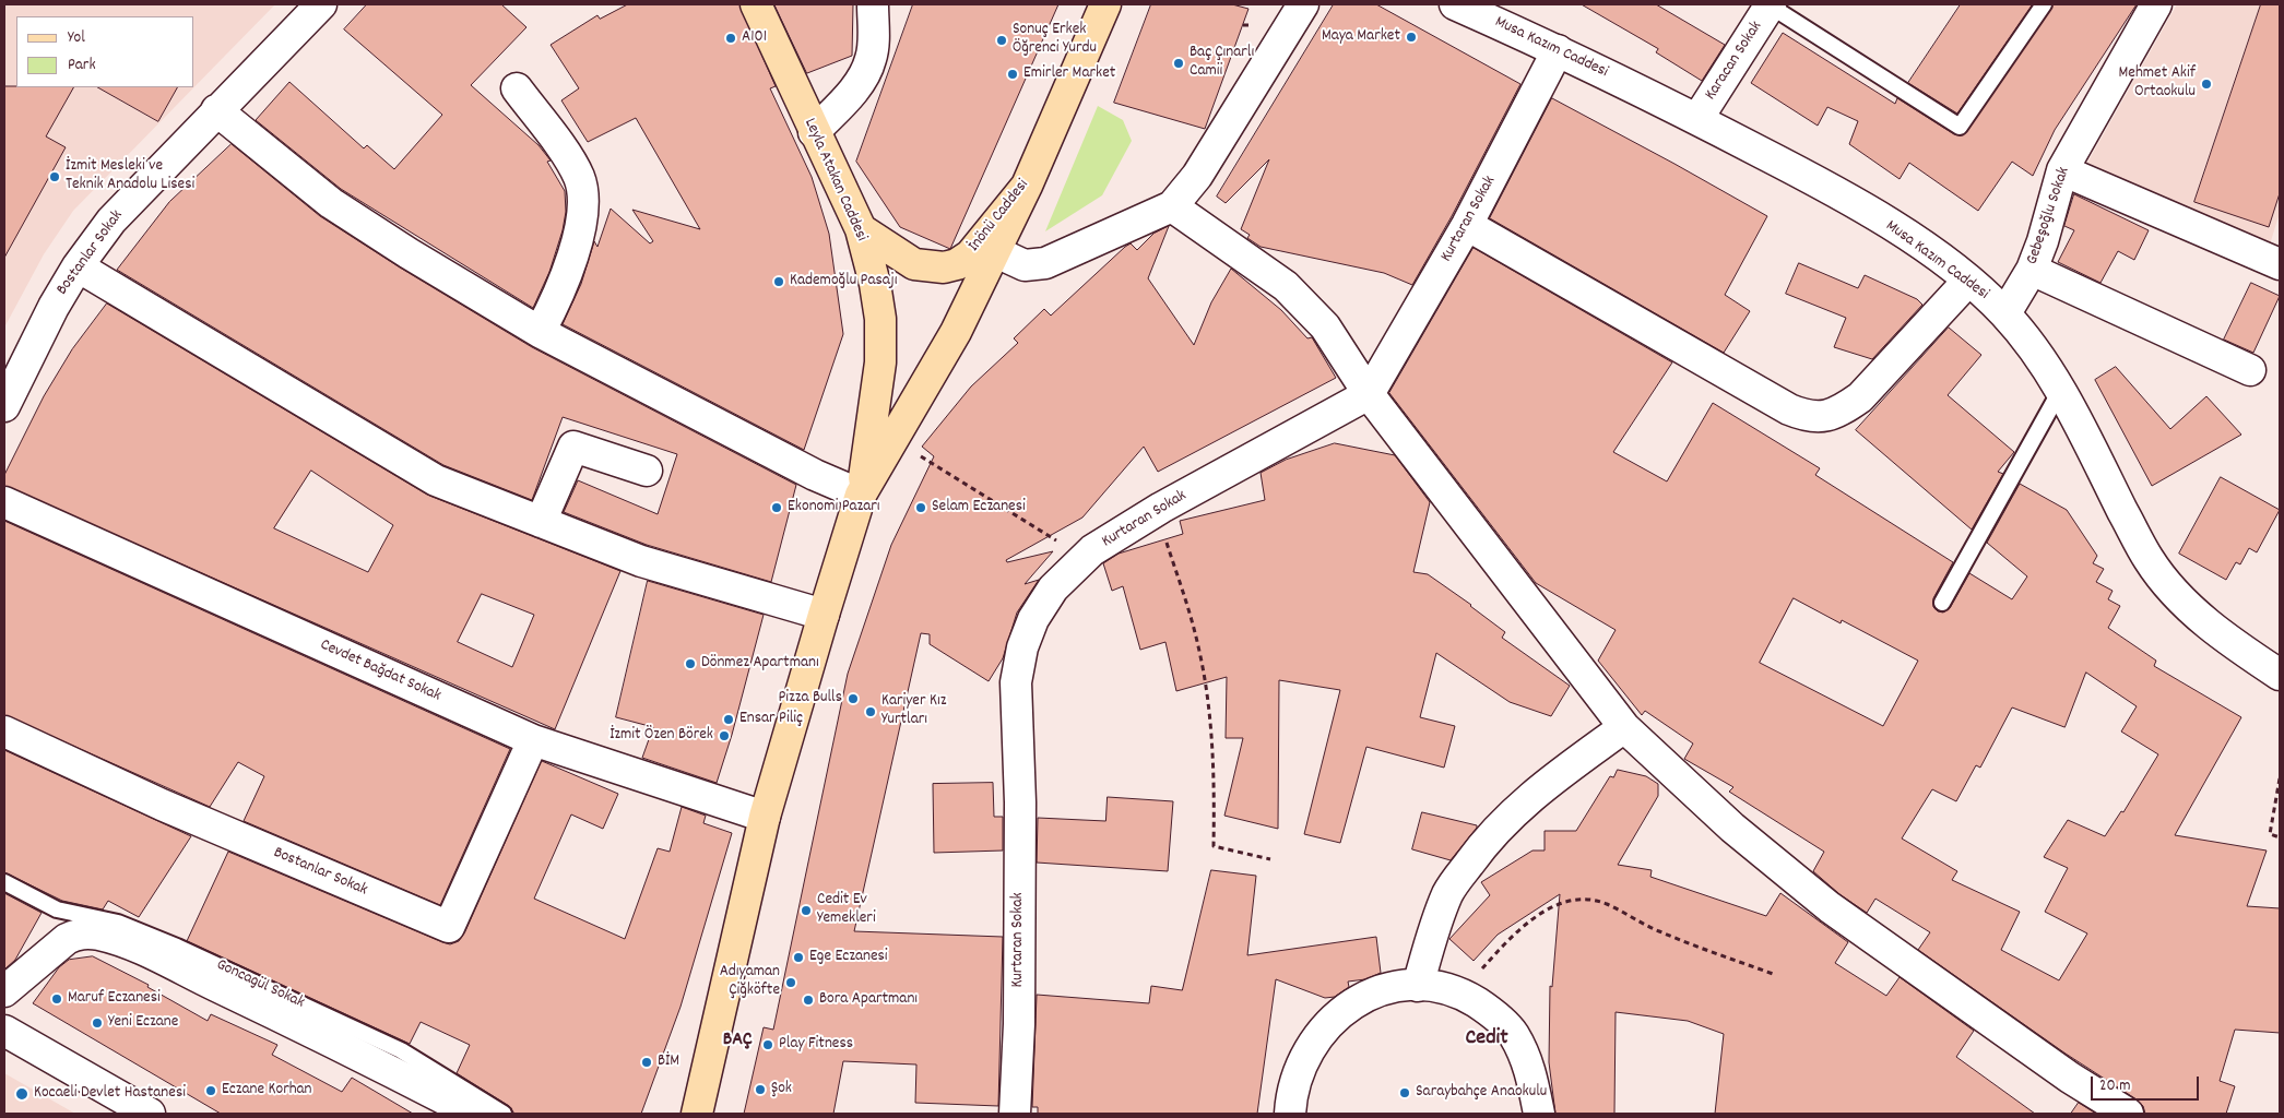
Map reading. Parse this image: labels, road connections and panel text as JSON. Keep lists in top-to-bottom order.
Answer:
{
  "streets": {
    "main road": ["Leyla Atakan Caddesi", "İnönü Caddesi"],
    "street": [
      "Musa Kazım Caddesi",
      "Karacan Sokak",
      "Gebeşoğlu Sokak",
      "Kurtaran Sokak",
      "Bostanlar Sokak",
      "Cevdet Bağdat Sokak",
      "Goncagül Sokak"
    ]
  },
  "crossings": [
    ["Musa Kazım Caddesi", "Karacan Sokak"],
    ["Musa Kazım Caddesi", "Gebeşoğlu Sokak"],
    ["Musa Kazım Caddesi", "Kurtaran Sokak"],
    ["Leyla Atakan Caddesi", "İnönü Caddesi"],
    ["Bostanlar Sokak", "Cevdet Bağdat Sokak"]
  ],
  "districts": ["Cedit", "BAÇ"],
  "places": [
    "Maya Market",
    "A101",
    "Sonuç Erkek Öğrenci Yurdu",
    "Baç Çınarlı Camii",
    "Emirler Market",
    "Mehmet Akif Ortaokulu",
    "İzmit Mesleki ve Teknik Anadolu Lisesi",
    "Kademoğlu Pasajı",
    "Ekonomi Pazarı",
    "Selam Eczanesi",
    "Dönmez Apartmanı",
    "Pizza Bulls",
    "Kariyer Kız Yurtları",
    "Ensar Piliç",
    "İzmit Özen Börek",
    "Cedit Ev Yemekleri",
    "Ege Eczanesi",
    "Adıyaman Çiğköfte",
    "Maruf Eczanesi",
    "Bora Apartmanı",
    "Yeni Eczane",
    "Play Fitness",
    "BİM",
    "Şok",
    "Eczane Korhan",
    "Saraybahçe Anaokulu",
    "Kocaeli Devlet Hastanesi"
  ],
  "legend": ["Yol", "Park"],
  "scale_bar": "20 m"
}
